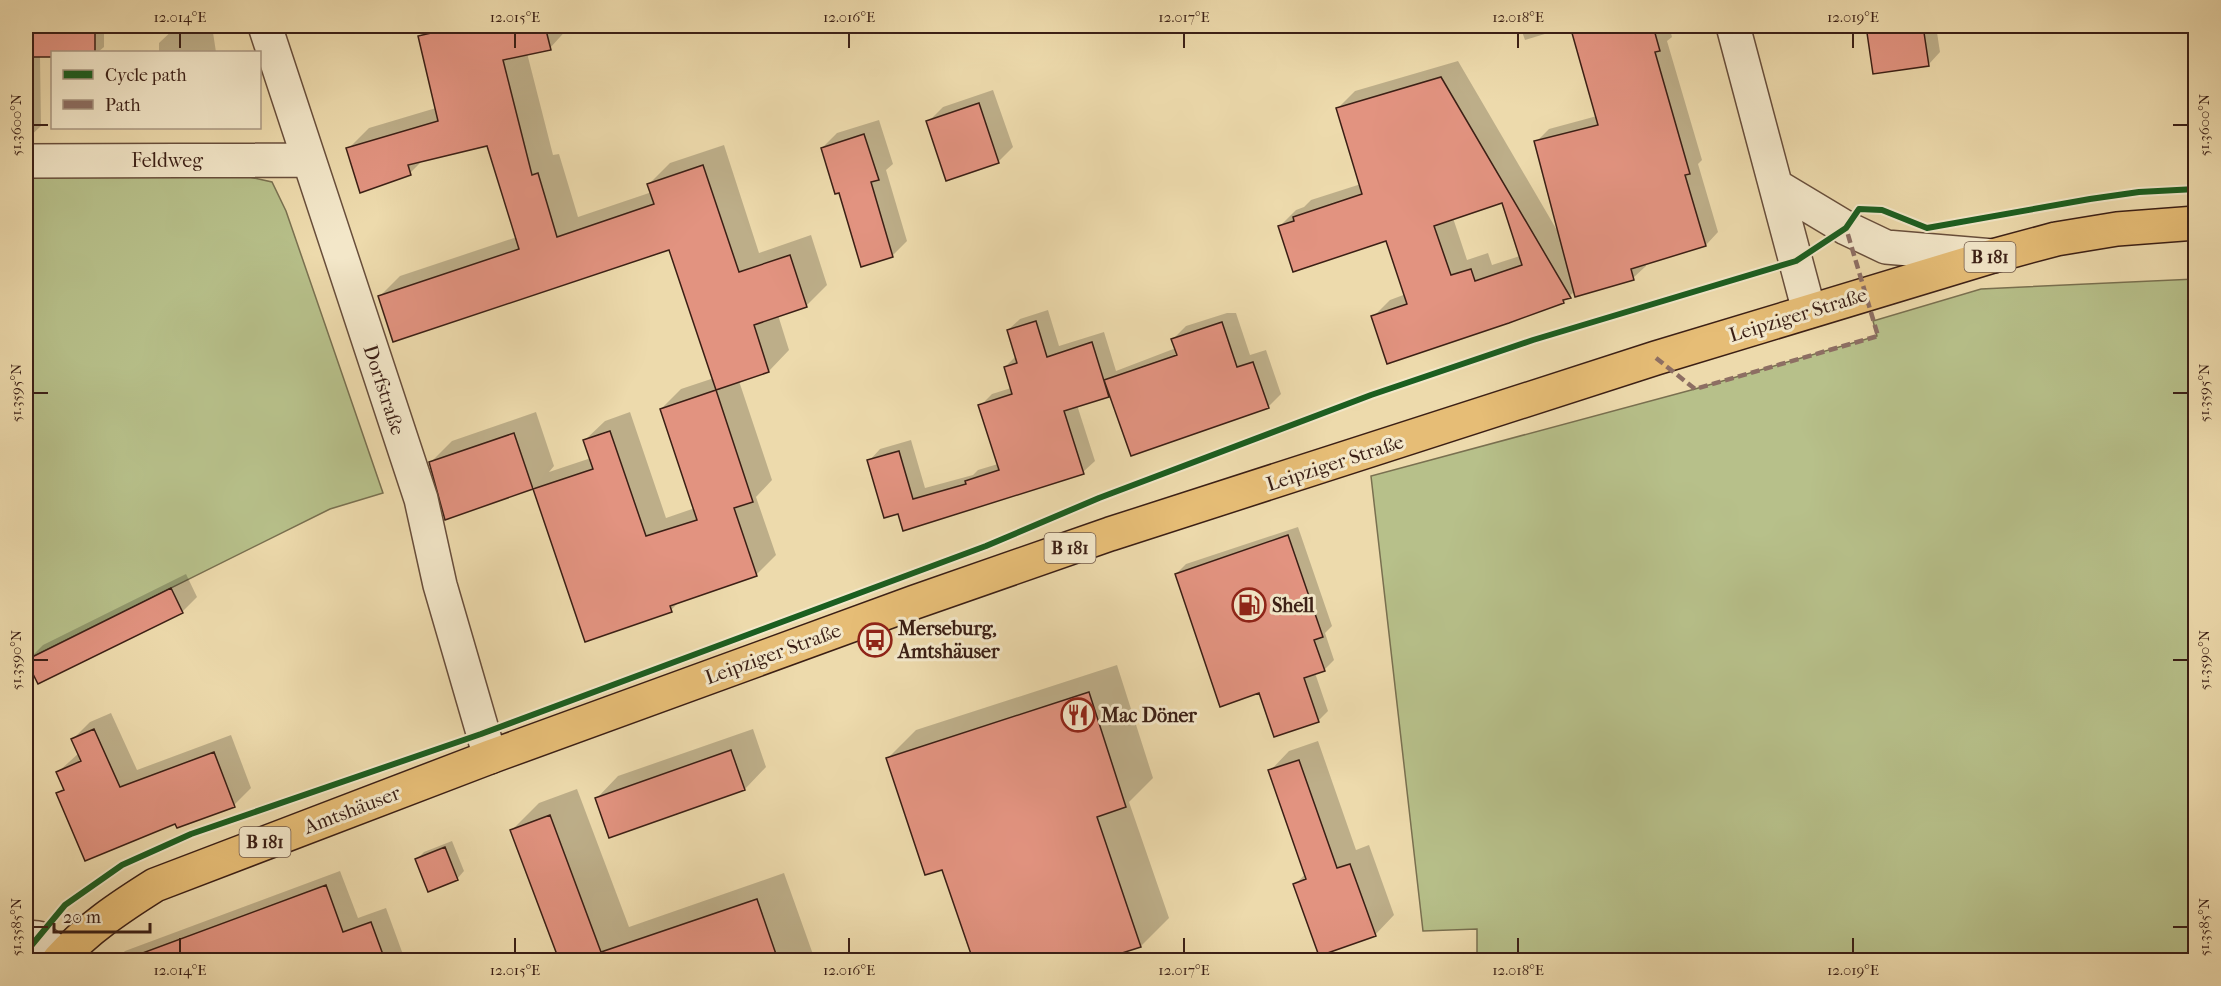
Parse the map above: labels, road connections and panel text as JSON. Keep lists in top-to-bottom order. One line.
{"streets":{"main road":["B 181","Leipziger Straße","Amtshäuser"],"street":["Feldweg","Dorfstraße"]},"crossings":[["Feldweg","Dorfstraße"],["Leipziger Straße","Dorfstraße"],["Leipziger Straße","Amtshäuser"],["Dorfstraße","Amtshäuser"]],"places":{"fuel station":["Shell"],"bus stop":["Merseburg, Amtshäuser"],"restaurant":["Mac Döner"]},"legend":["Cycle path","Path"],"scale_bar":"20 m","coordinates":["12.014°E","12.015°E","12.016°E","12.017°E","12.018°E","12.019°E","51.3600°N","51.3595°N","51.3590°N","51.3585°N"]}
